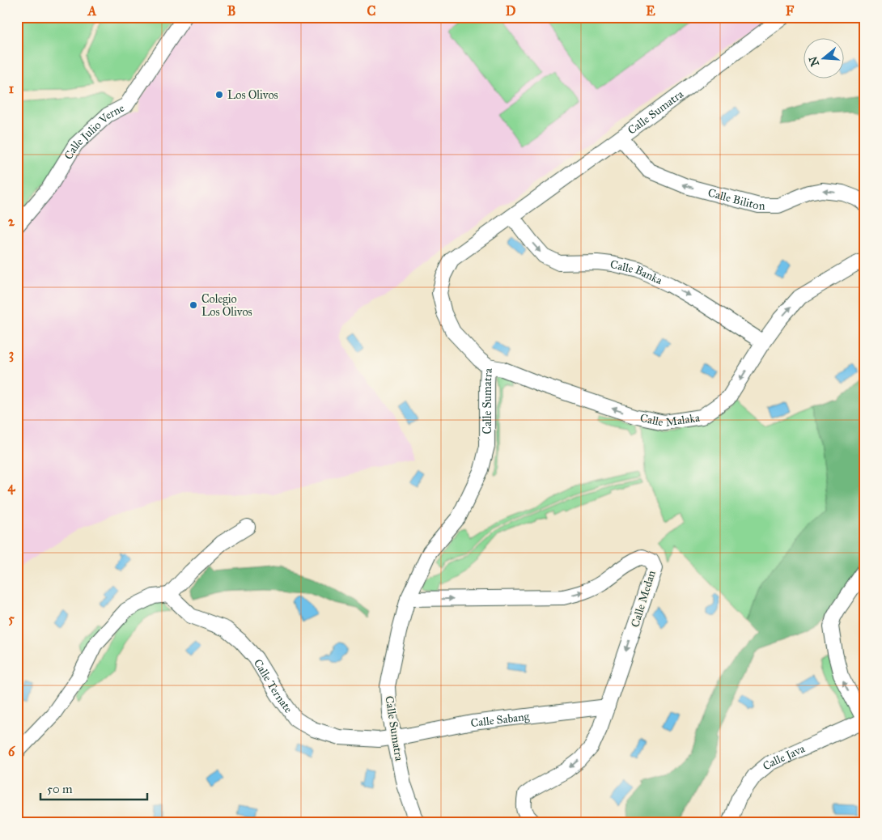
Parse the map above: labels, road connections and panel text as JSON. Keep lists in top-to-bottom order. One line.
{"streets":{"street":["Calle Sumatra","Calle Julio Verne","Calle Biliton","Calle Banka","Calle Malaka","Calle Medan","Calle Ternate","Calle Sabang","Calle Java"]},"crossings":[["Calle Sumatra","Calle Biliton"],["Calle Sumatra","Calle Banka"],["Calle Sumatra","Calle Malaka"],["Calle Sumatra","Calle Medan"],["Calle Sumatra","Calle Ternate"],["Calle Sumatra","Calle Sabang"],["Calle Banka","Calle Malaka"],["Calle Medan","Calle Sabang"],["Calle Ternate","Calle Sabang"]],"one_way":["Calle Biliton","Calle Banka"],"places":["Los Olivos","Colegio Los Olivos"],"scale_bar":"50 m","north":"left","grid":{"columns":["A","B","C","D","E","F"],"rows":["1","2","3","4","5","6"]}}
